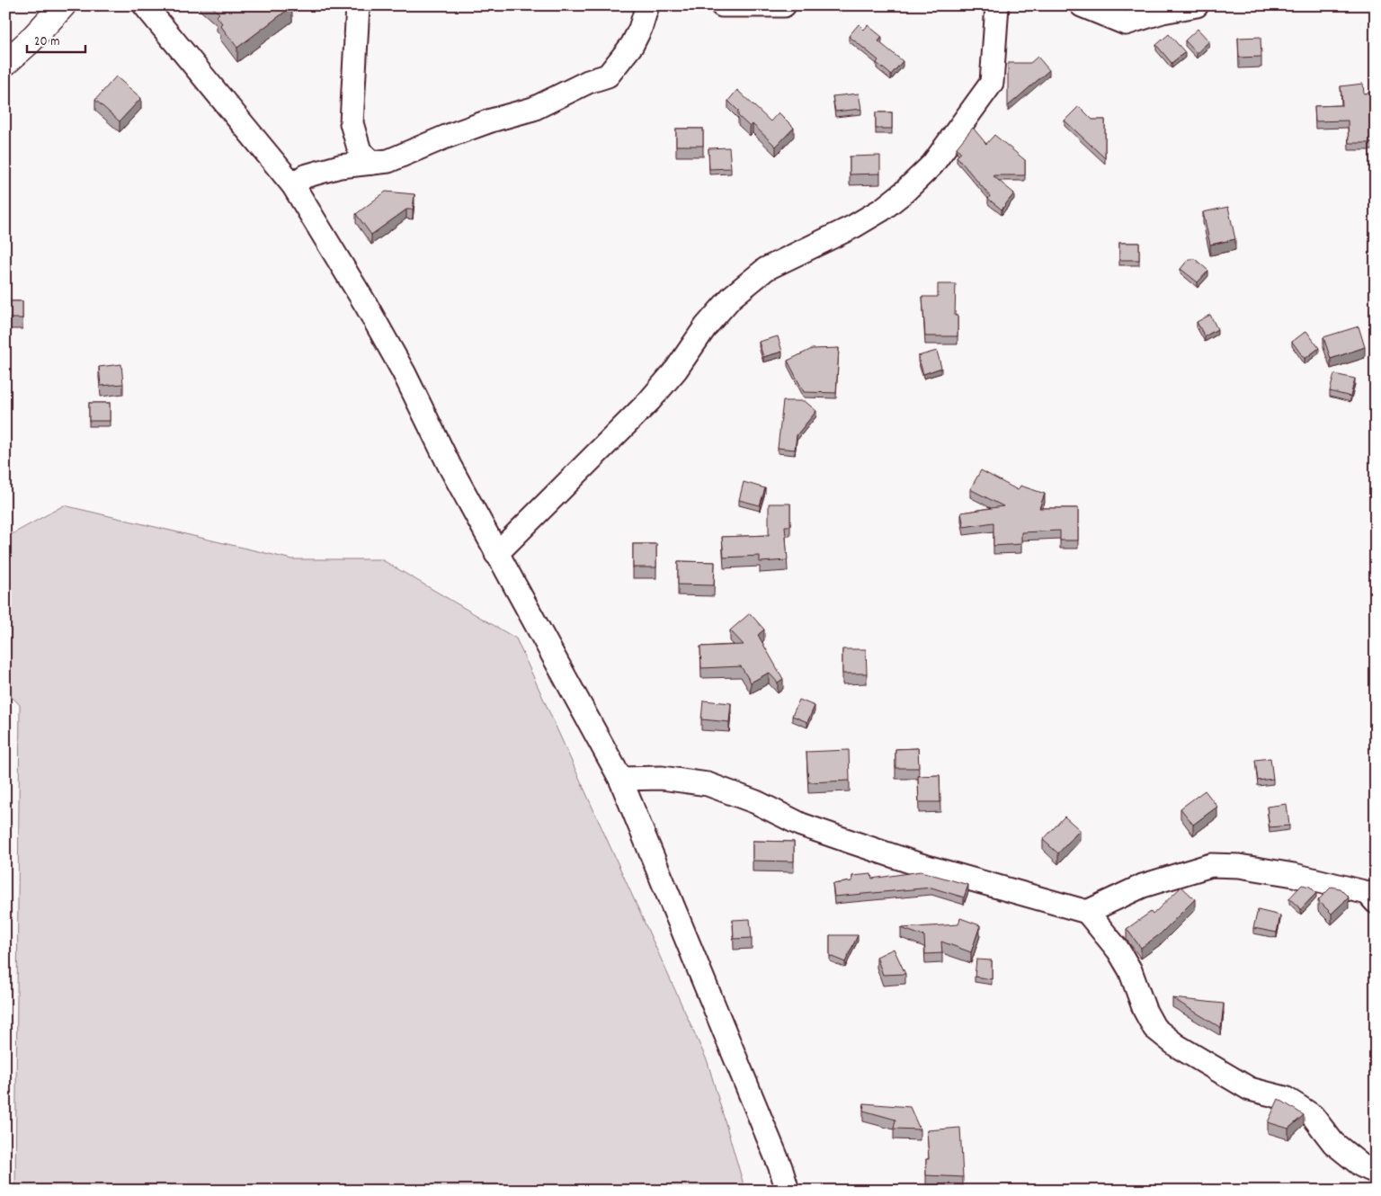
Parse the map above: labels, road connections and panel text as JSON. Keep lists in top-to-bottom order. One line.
{"scale_bar":"20 m"}
